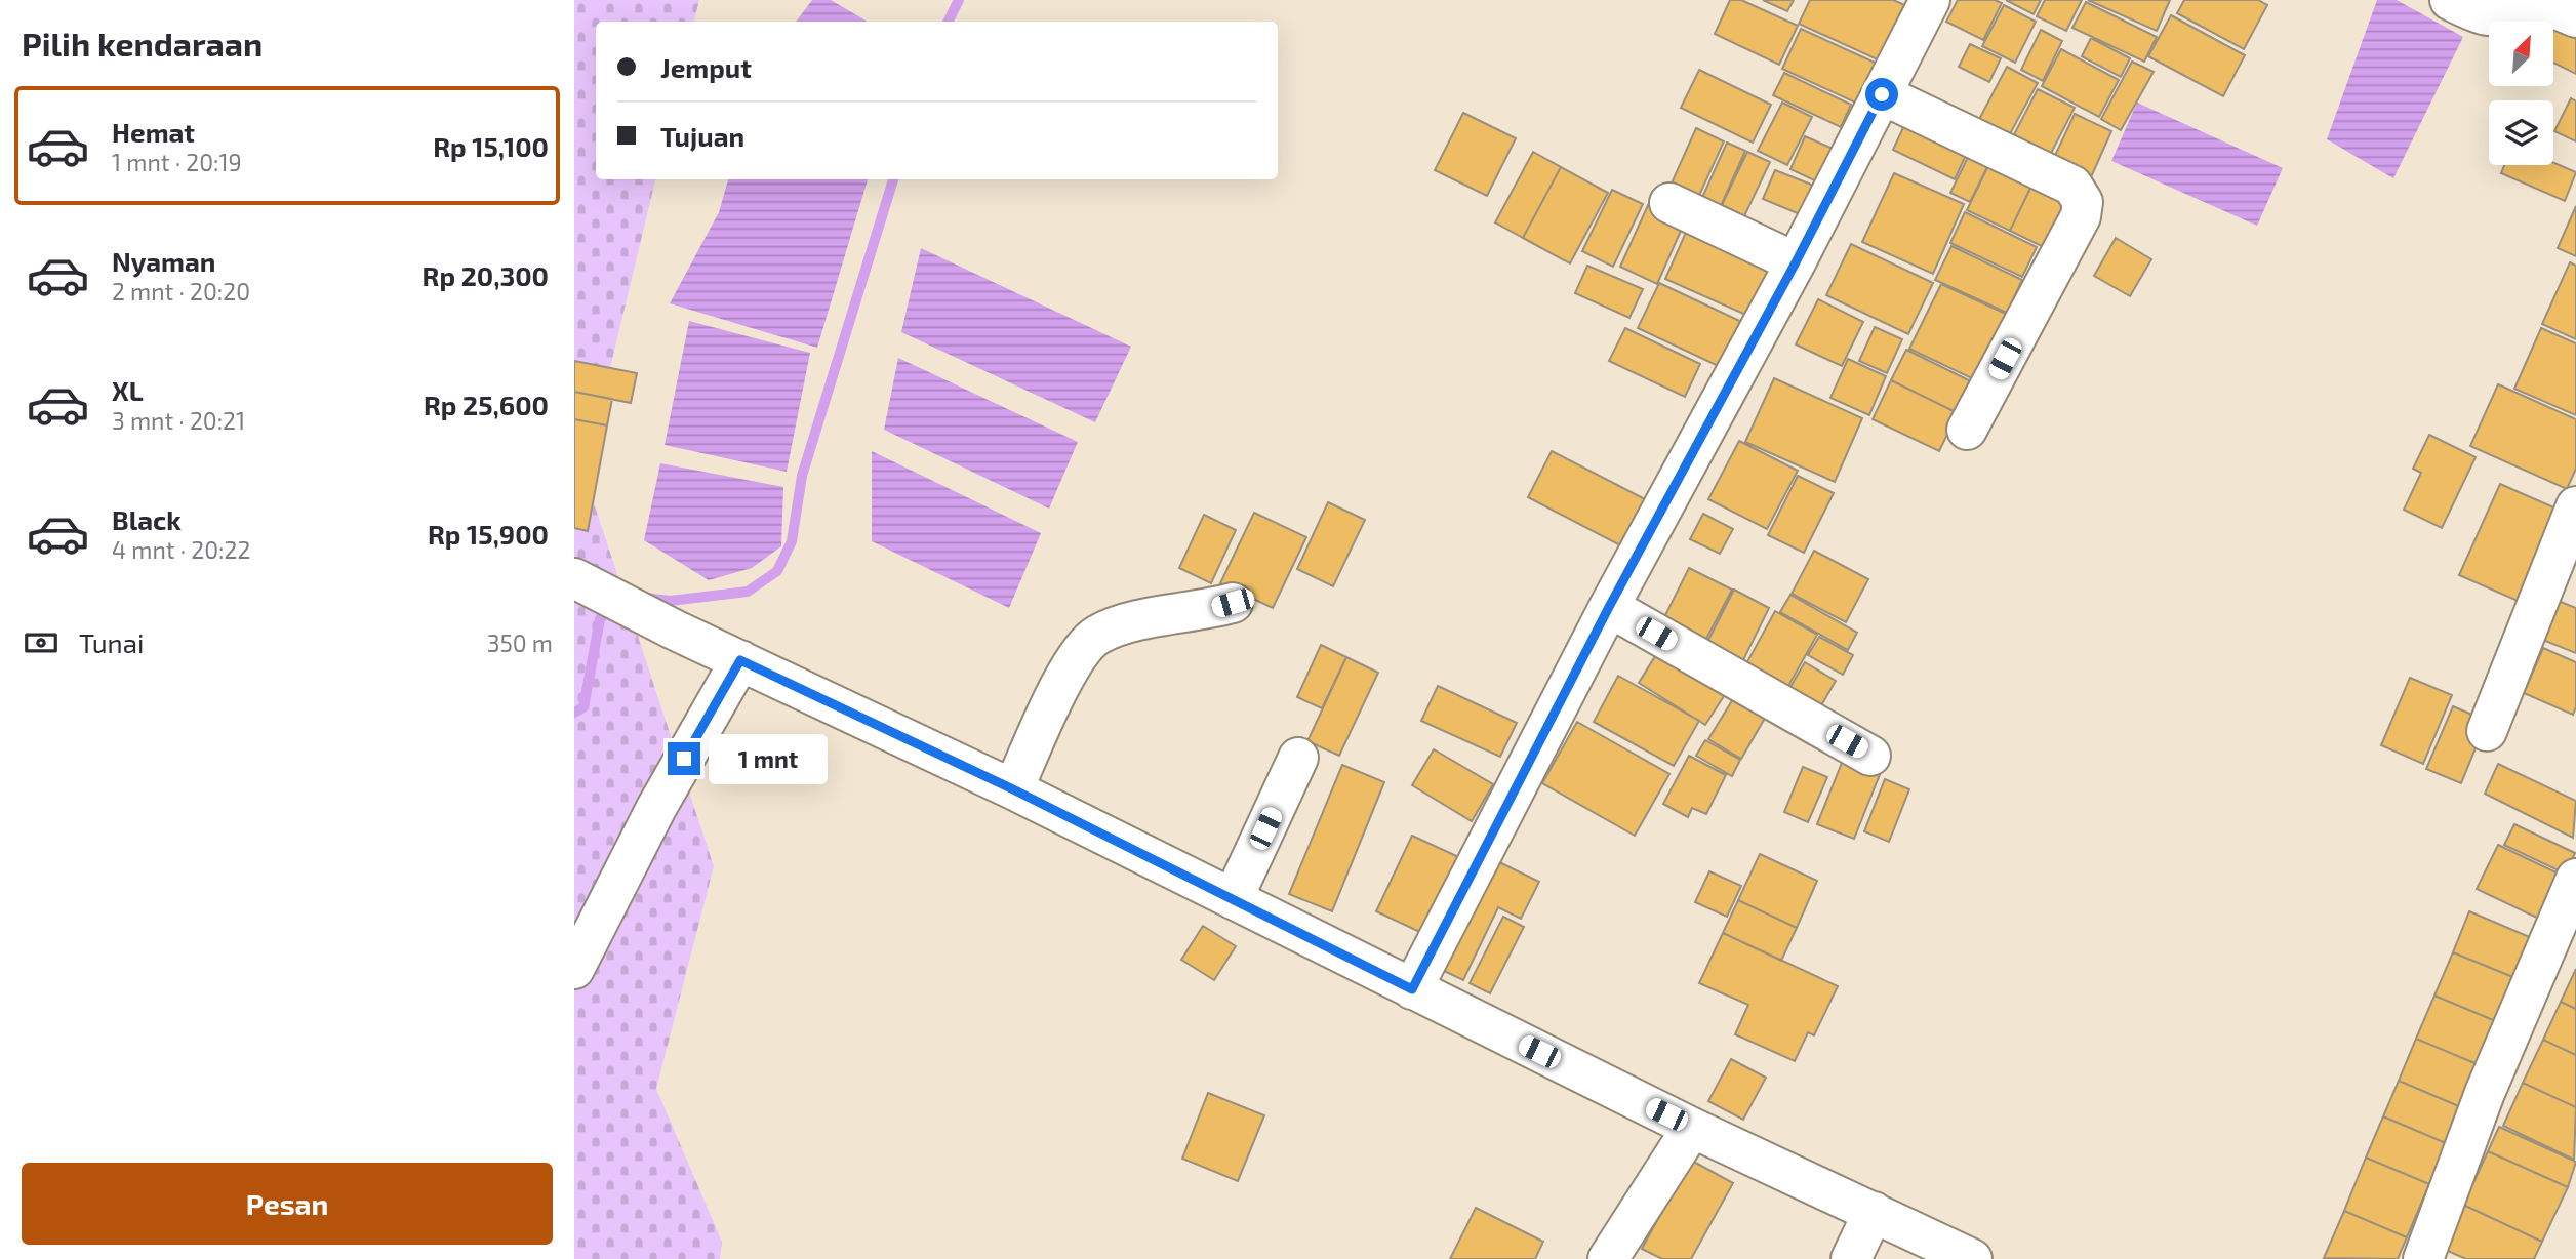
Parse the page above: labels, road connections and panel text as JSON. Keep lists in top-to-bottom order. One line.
{"north":"top right","page":{"heading":"Pilih kendaraan","banner":["Jemput","Tujuan"],"list":[{"name":"Hemat","note":"1 mnt · 20:19","value":"Rp 15,100"},{"name":"Nyaman","note":"2 mnt · 20:20","value":"Rp 20,300"},{"name":"XL","note":"3 mnt · 20:21","value":"Rp 25,600"},{"name":"Black","note":"4 mnt · 20:22","value":"Rp 15,900"}],"pay":["Tunai","350 m"],"bubble":"1 mnt","buttons":"Pesan"}}
